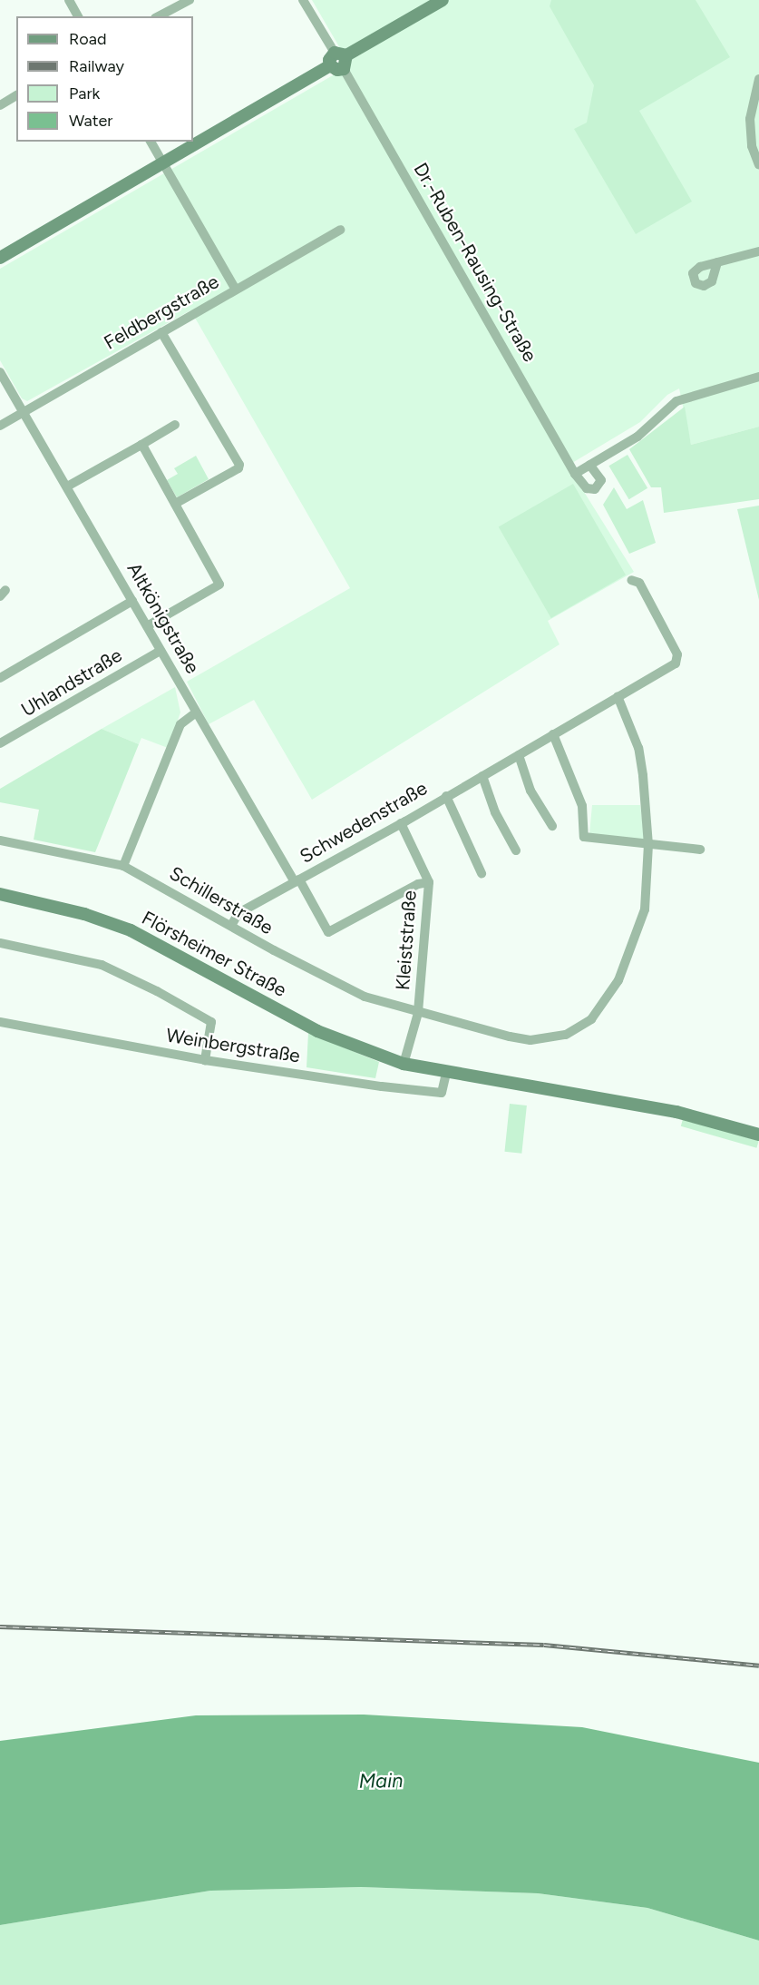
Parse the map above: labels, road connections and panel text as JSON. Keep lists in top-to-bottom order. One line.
{"streets":{"main road":["Flörsheimer Straße"],"street":["Dr.-Ruben-Rausing-Straße","Feldbergstraße","Altkönigstraße","Uhlandstraße","Schwedenstraße","Schillerstraße","Kleiststraße","Weinbergstraße"]},"crossings":[["Feldbergstraße","Altkönigstraße"],["Altkönigstraße","Uhlandstraße"],["Altkönigstraße","Schwedenstraße"],["Schwedenstraße","Schillerstraße"],["Schwedenstraße","Kleiststraße"],["Schillerstraße","Kleiststraße"],["Kleiststraße","Flörsheimer Straße"],["Flörsheimer Straße","Weinbergstraße"]],"water":["Main"],"legend":["Road","Railway","Park","Water"]}
